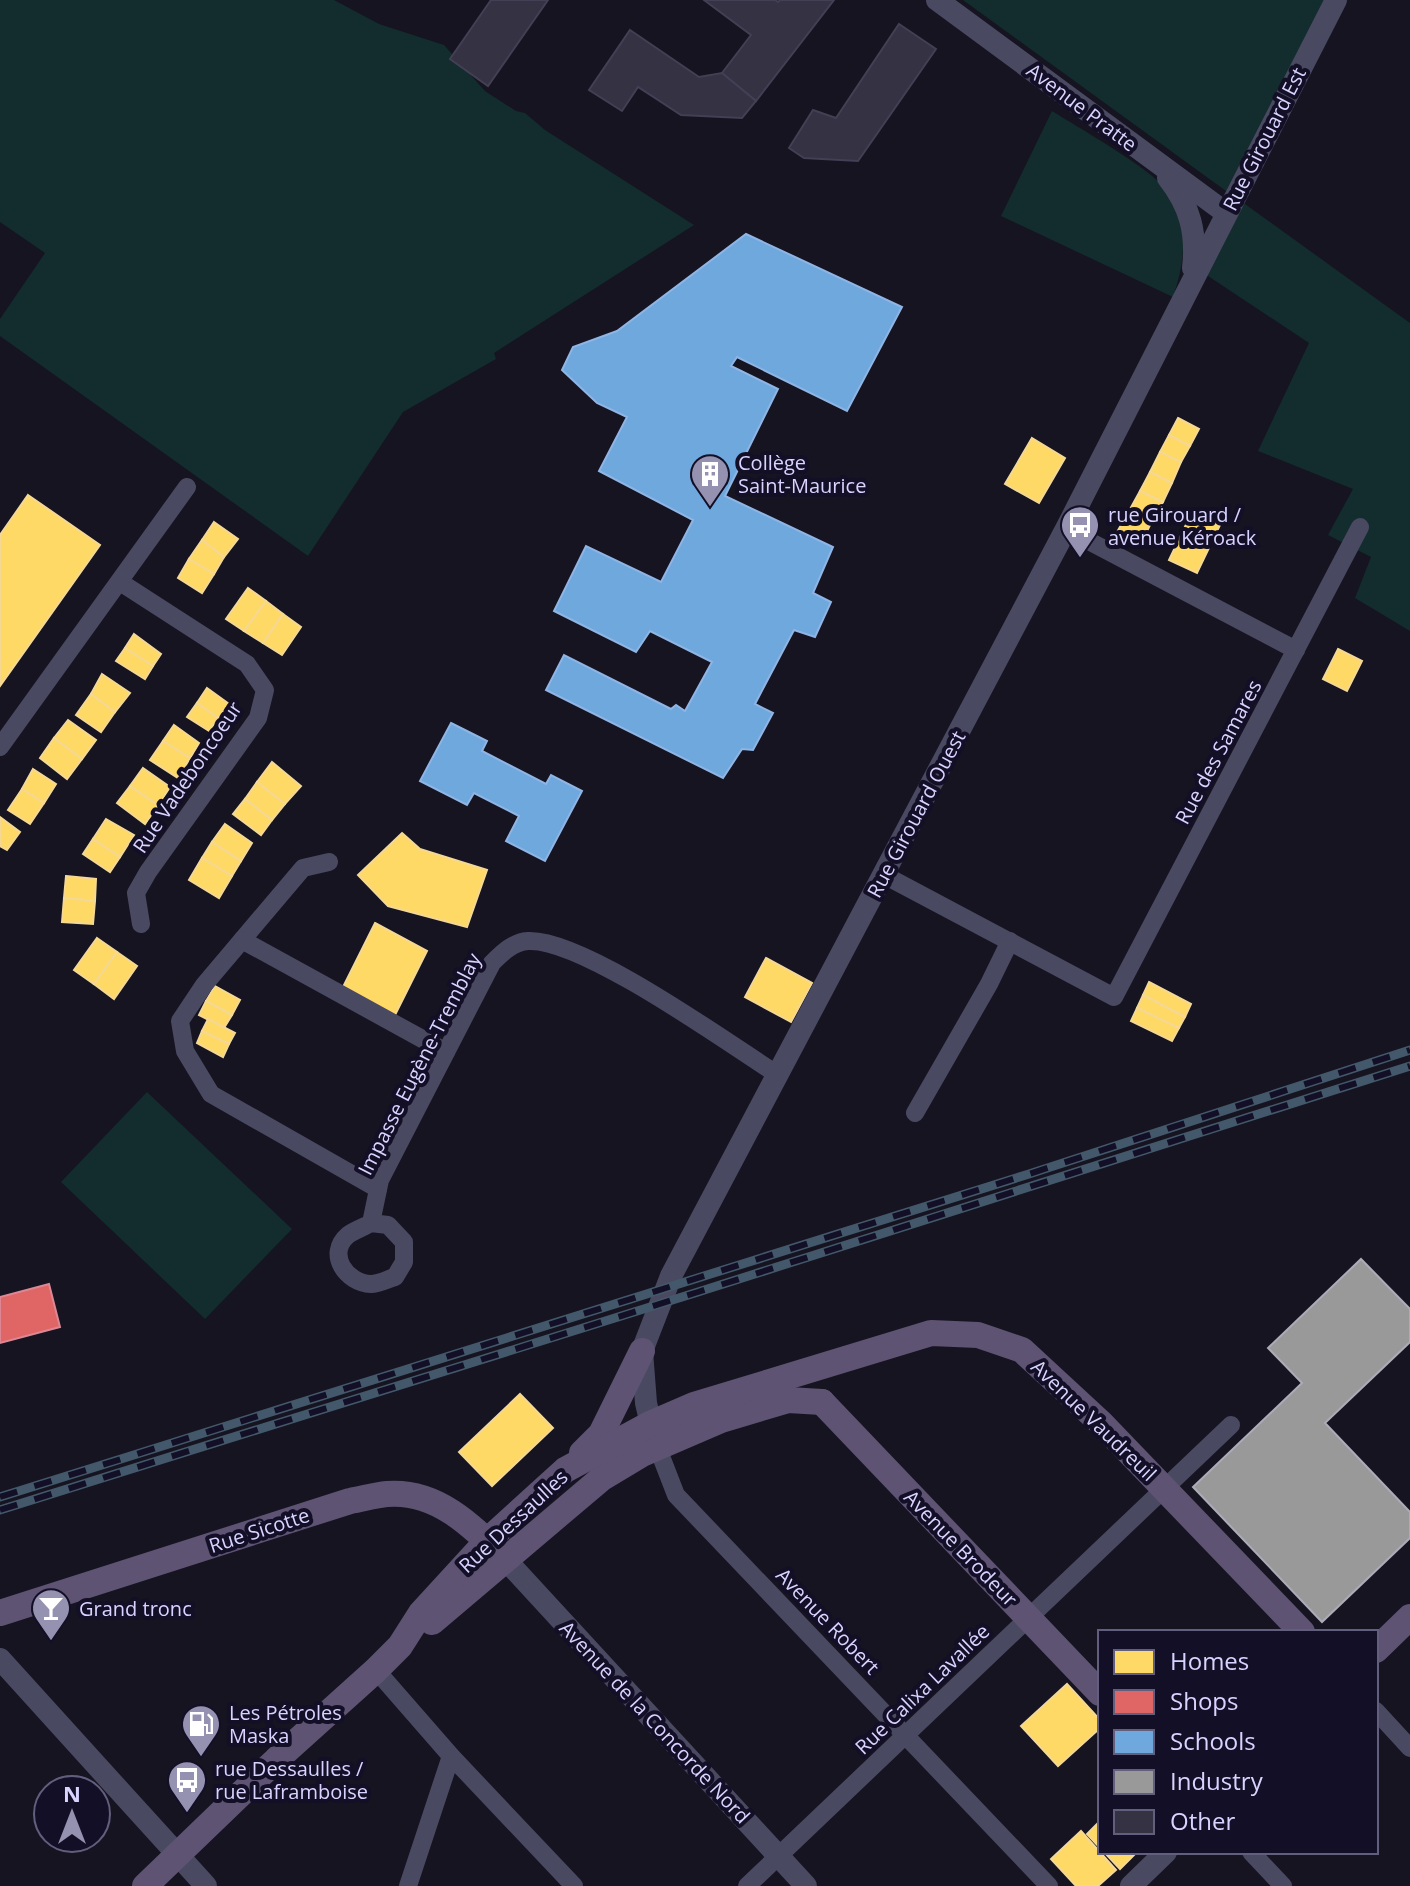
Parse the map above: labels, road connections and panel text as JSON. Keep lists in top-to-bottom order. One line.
{"streets":{"main road":["Avenue Vaudreuil","Rue Dessaulles","Rue Sicotte","Avenue Brodeur"],"street":["Avenue Pratte","Rue Girouard Est","Rue des Samares","Rue Vadeboncoeur","Rue Girouard Ouest","Impasse Eugène-Tremblay","Avenue Robert","Rue Calixa Lavallée","Avenue de la Concorde Nord"]},"crossings":[["Avenue Pratte","Rue Girouard Est"],["Rue Girouard Est","Rue Girouard Ouest"],["Rue Girouard Ouest","Impasse Eugène-Tremblay"],["Avenue Vaudreuil","Rue Dessaulles"],["Avenue Vaudreuil","Rue Calixa Lavallée"],["Rue Dessaulles","Rue Sicotte"],["Rue Dessaulles","Avenue Brodeur"],["Rue Dessaulles","Avenue Robert"],["Rue Dessaulles","Avenue de la Concorde Nord"],["Rue Sicotte","Avenue de la Concorde Nord"],["Avenue Brodeur","Rue Calixa Lavallée"],["Avenue Robert","Rue Calixa Lavallée"],["Rue Calixa Lavallée","Avenue de la Concorde Nord"]],"places":{"building":["Collège Saint-Maurice"],"bus stop":["rue Girouard / avenue Kéroack","rue Dessaulles / rue Laframboise"],"bar":["Grand tronc"],"fuel station":["Les Pétroles Maska"]},"legend":["Homes","Shops","Schools","Industry","Other"],"north":"top"}
